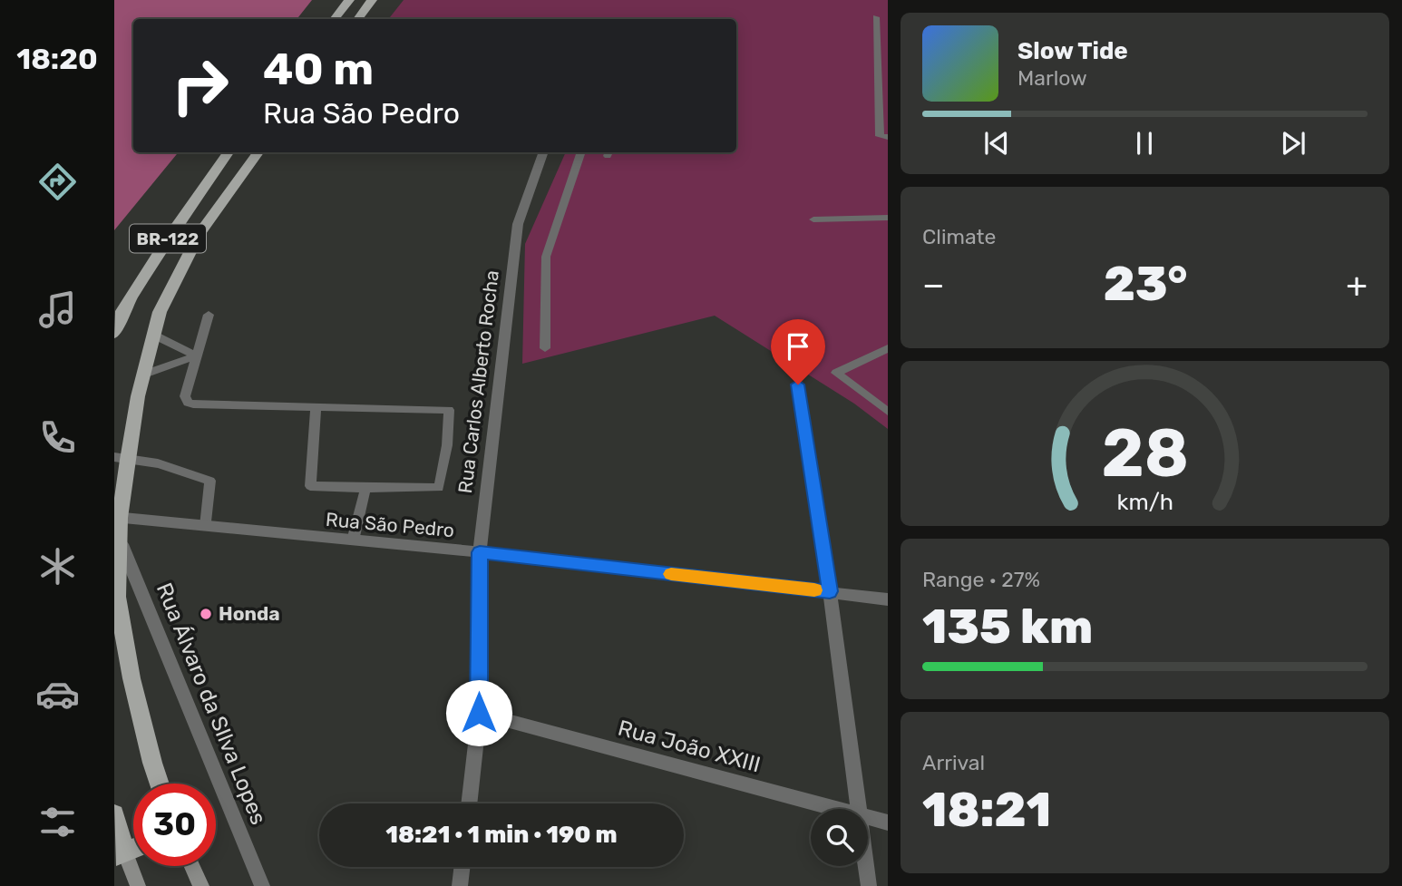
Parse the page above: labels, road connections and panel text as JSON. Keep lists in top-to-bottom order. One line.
{"streets":{"main road":["BR-122"],"street":["Rua Carlos Alberto Rocha","Rua São Pedro","Rua Álvaro da SIlva Lopes","Rua João XXIII"]},"crossings":[["BR-122","Rua São Pedro"],["BR-122","Rua Álvaro da SIlva Lopes"],["Rua Carlos Alberto Rocha","Rua São Pedro"],["Rua Carlos Alberto Rocha","Rua João XXIII"]],"places":["Honda"],"page":{"tabs":"18:20","turn":["40 m","Rua São Pedro"],"song":["Slow Tide","Marlow"],"tile":["Climate",["Range · 27%","135 km"],["Arrival","18:21"]],"heat":["−","23°","+"],"limit":"30","trip":"18:21 · 1 min · 190 m","gauge":["28","km/h"]}}
